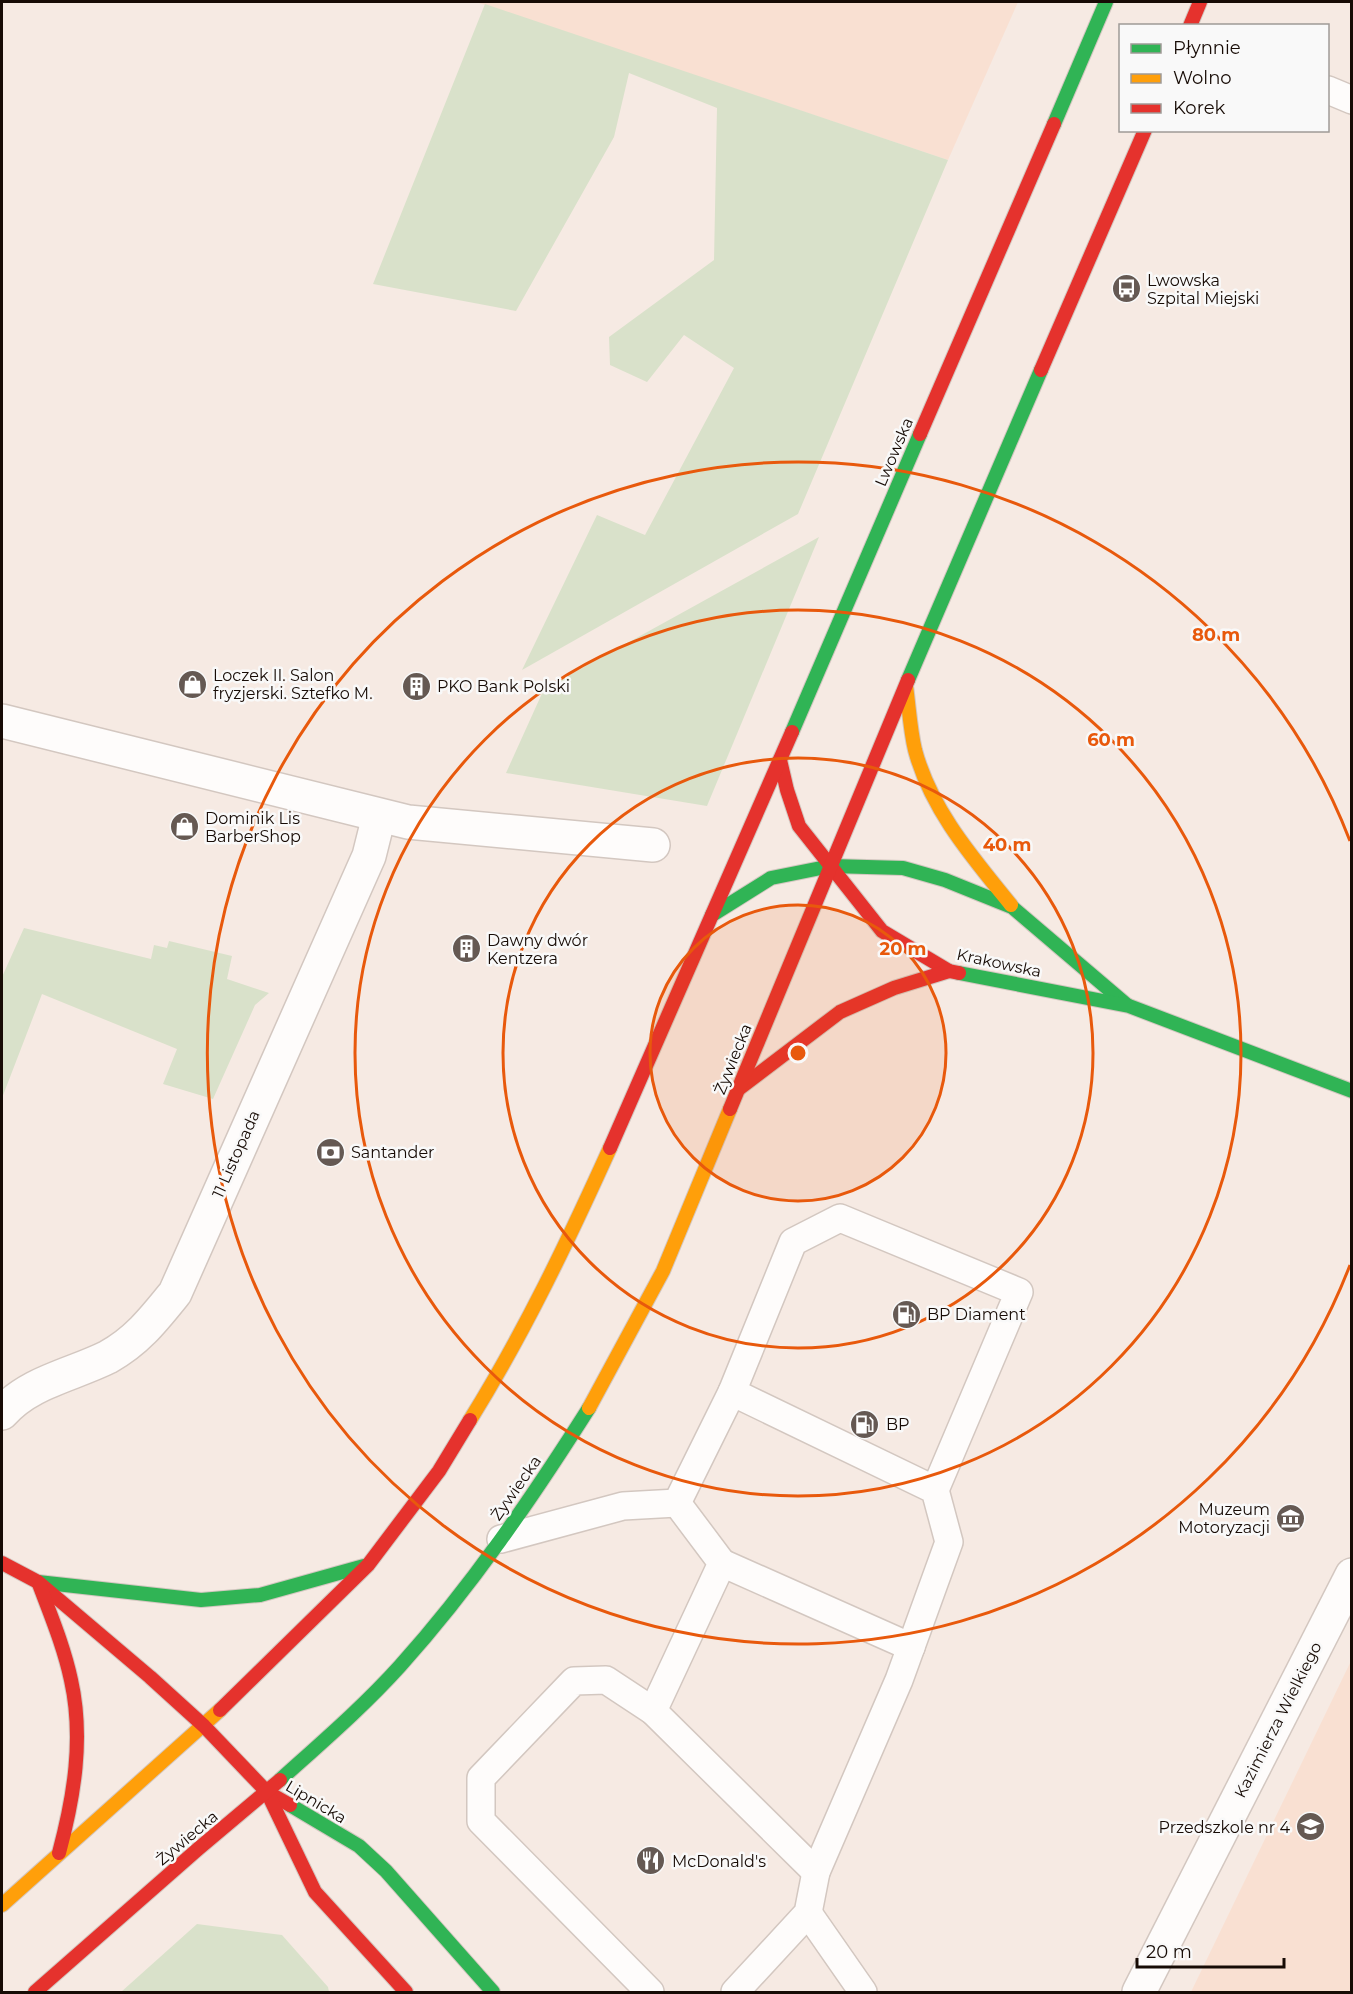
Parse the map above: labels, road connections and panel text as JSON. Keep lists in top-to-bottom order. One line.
{"streets":{"main road":["Lwowska","Krakowska","Żywiecka","Lipnicka"],"street":["11 Listopada","Kazimierza Wielkiego"]},"crossings":[["Lwowska","Krakowska"],["Krakowska","Żywiecka"],["Żywiecka","Lipnicka"]],"places":{"bus stop":["Lwowska Szpital Miejski"],"shop":["Loczek II. Salon fryzjerski. Sztefko M.","Dominik Lis BarberShop"],"building":["PKO Bank Polski","Dawny dwór Kentzera"],"bank":["Santander"],"fuel station":["BP Diament","BP"],"museum":["Muzeum Motoryzacji"],"school or university":["Przedszkole nr 4"],"restaurant":["McDonald's"]},"legend":["Płynnie","Wolno","Korek"],"scale_bar":"20 m","rings":["80 m","60 m","40 m","20 m"]}
